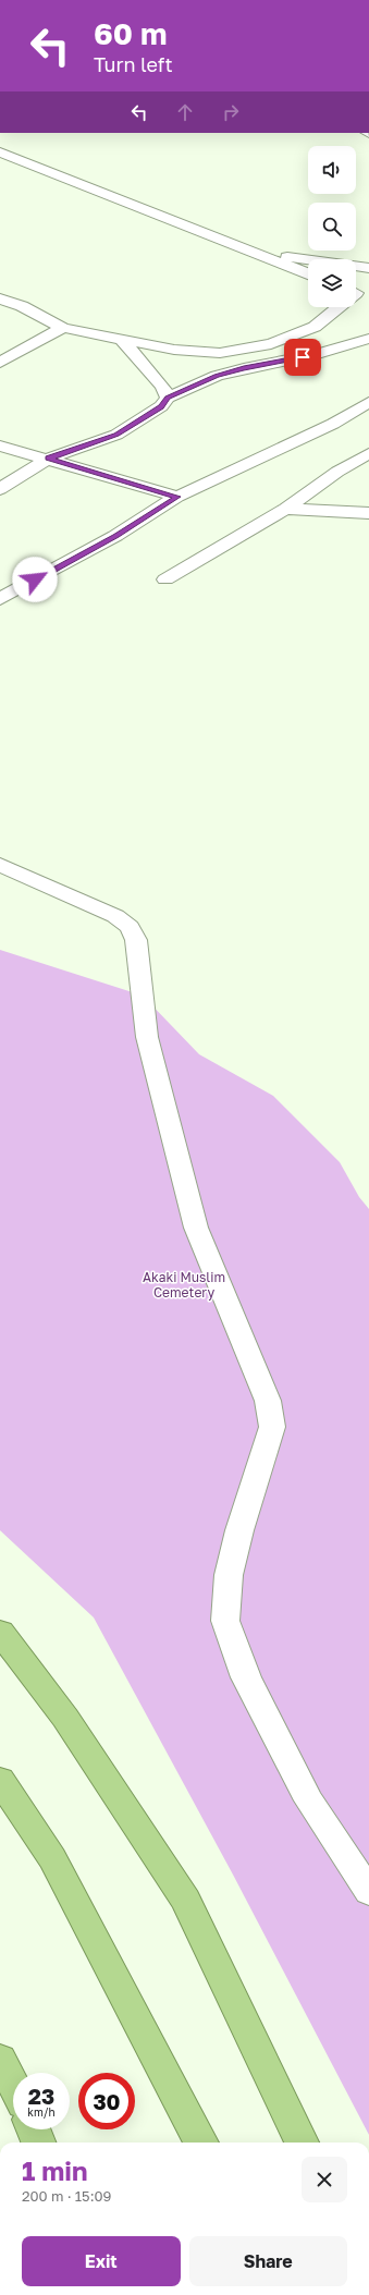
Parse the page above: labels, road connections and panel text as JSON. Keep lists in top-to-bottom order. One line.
{"parks":["Akaki Muslim Cemetery"],"page":{"turn":["60 m","Turn left"],"speed":"23 km/h","limit":"30","heading":["1 min","200 m · 15:09"],"buttons":["Exit","Share"]}}
